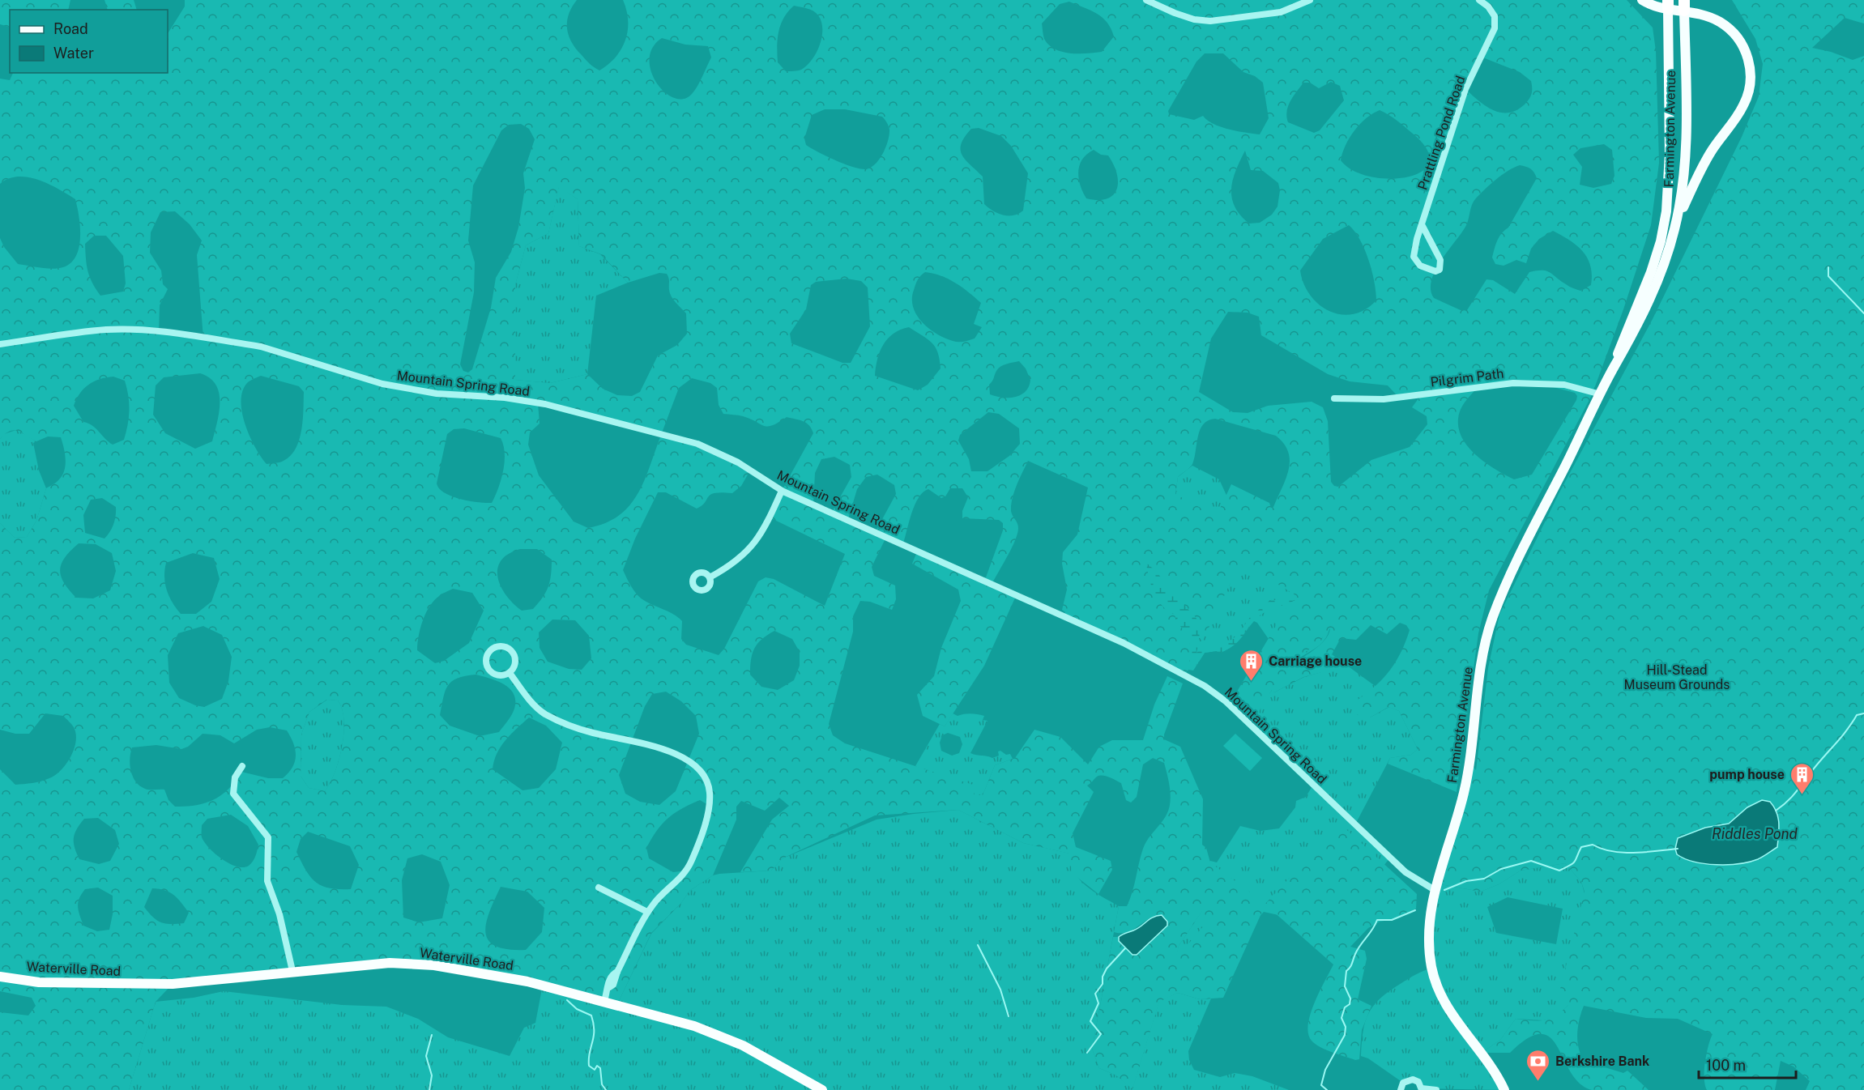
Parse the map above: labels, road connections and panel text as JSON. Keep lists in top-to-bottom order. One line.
{"streets":{"highway":["Waterville Road"],"main road":["Farmington Avenue"],"street":["Prattling Pond Road","Pilgrim Path","Mountain Spring Road"]},"crossings":[["Farmington Avenue","Pilgrim Path"],["Farmington Avenue","Mountain Spring Road"]],"water":["Riddles Pond"],"parks":["Hill-Stead Museum Grounds"],"places":{"building":["Carriage house","pump house"],"bank":["Berkshire Bank"]},"legend":["Road","Water"],"scale_bar":"100 m"}
